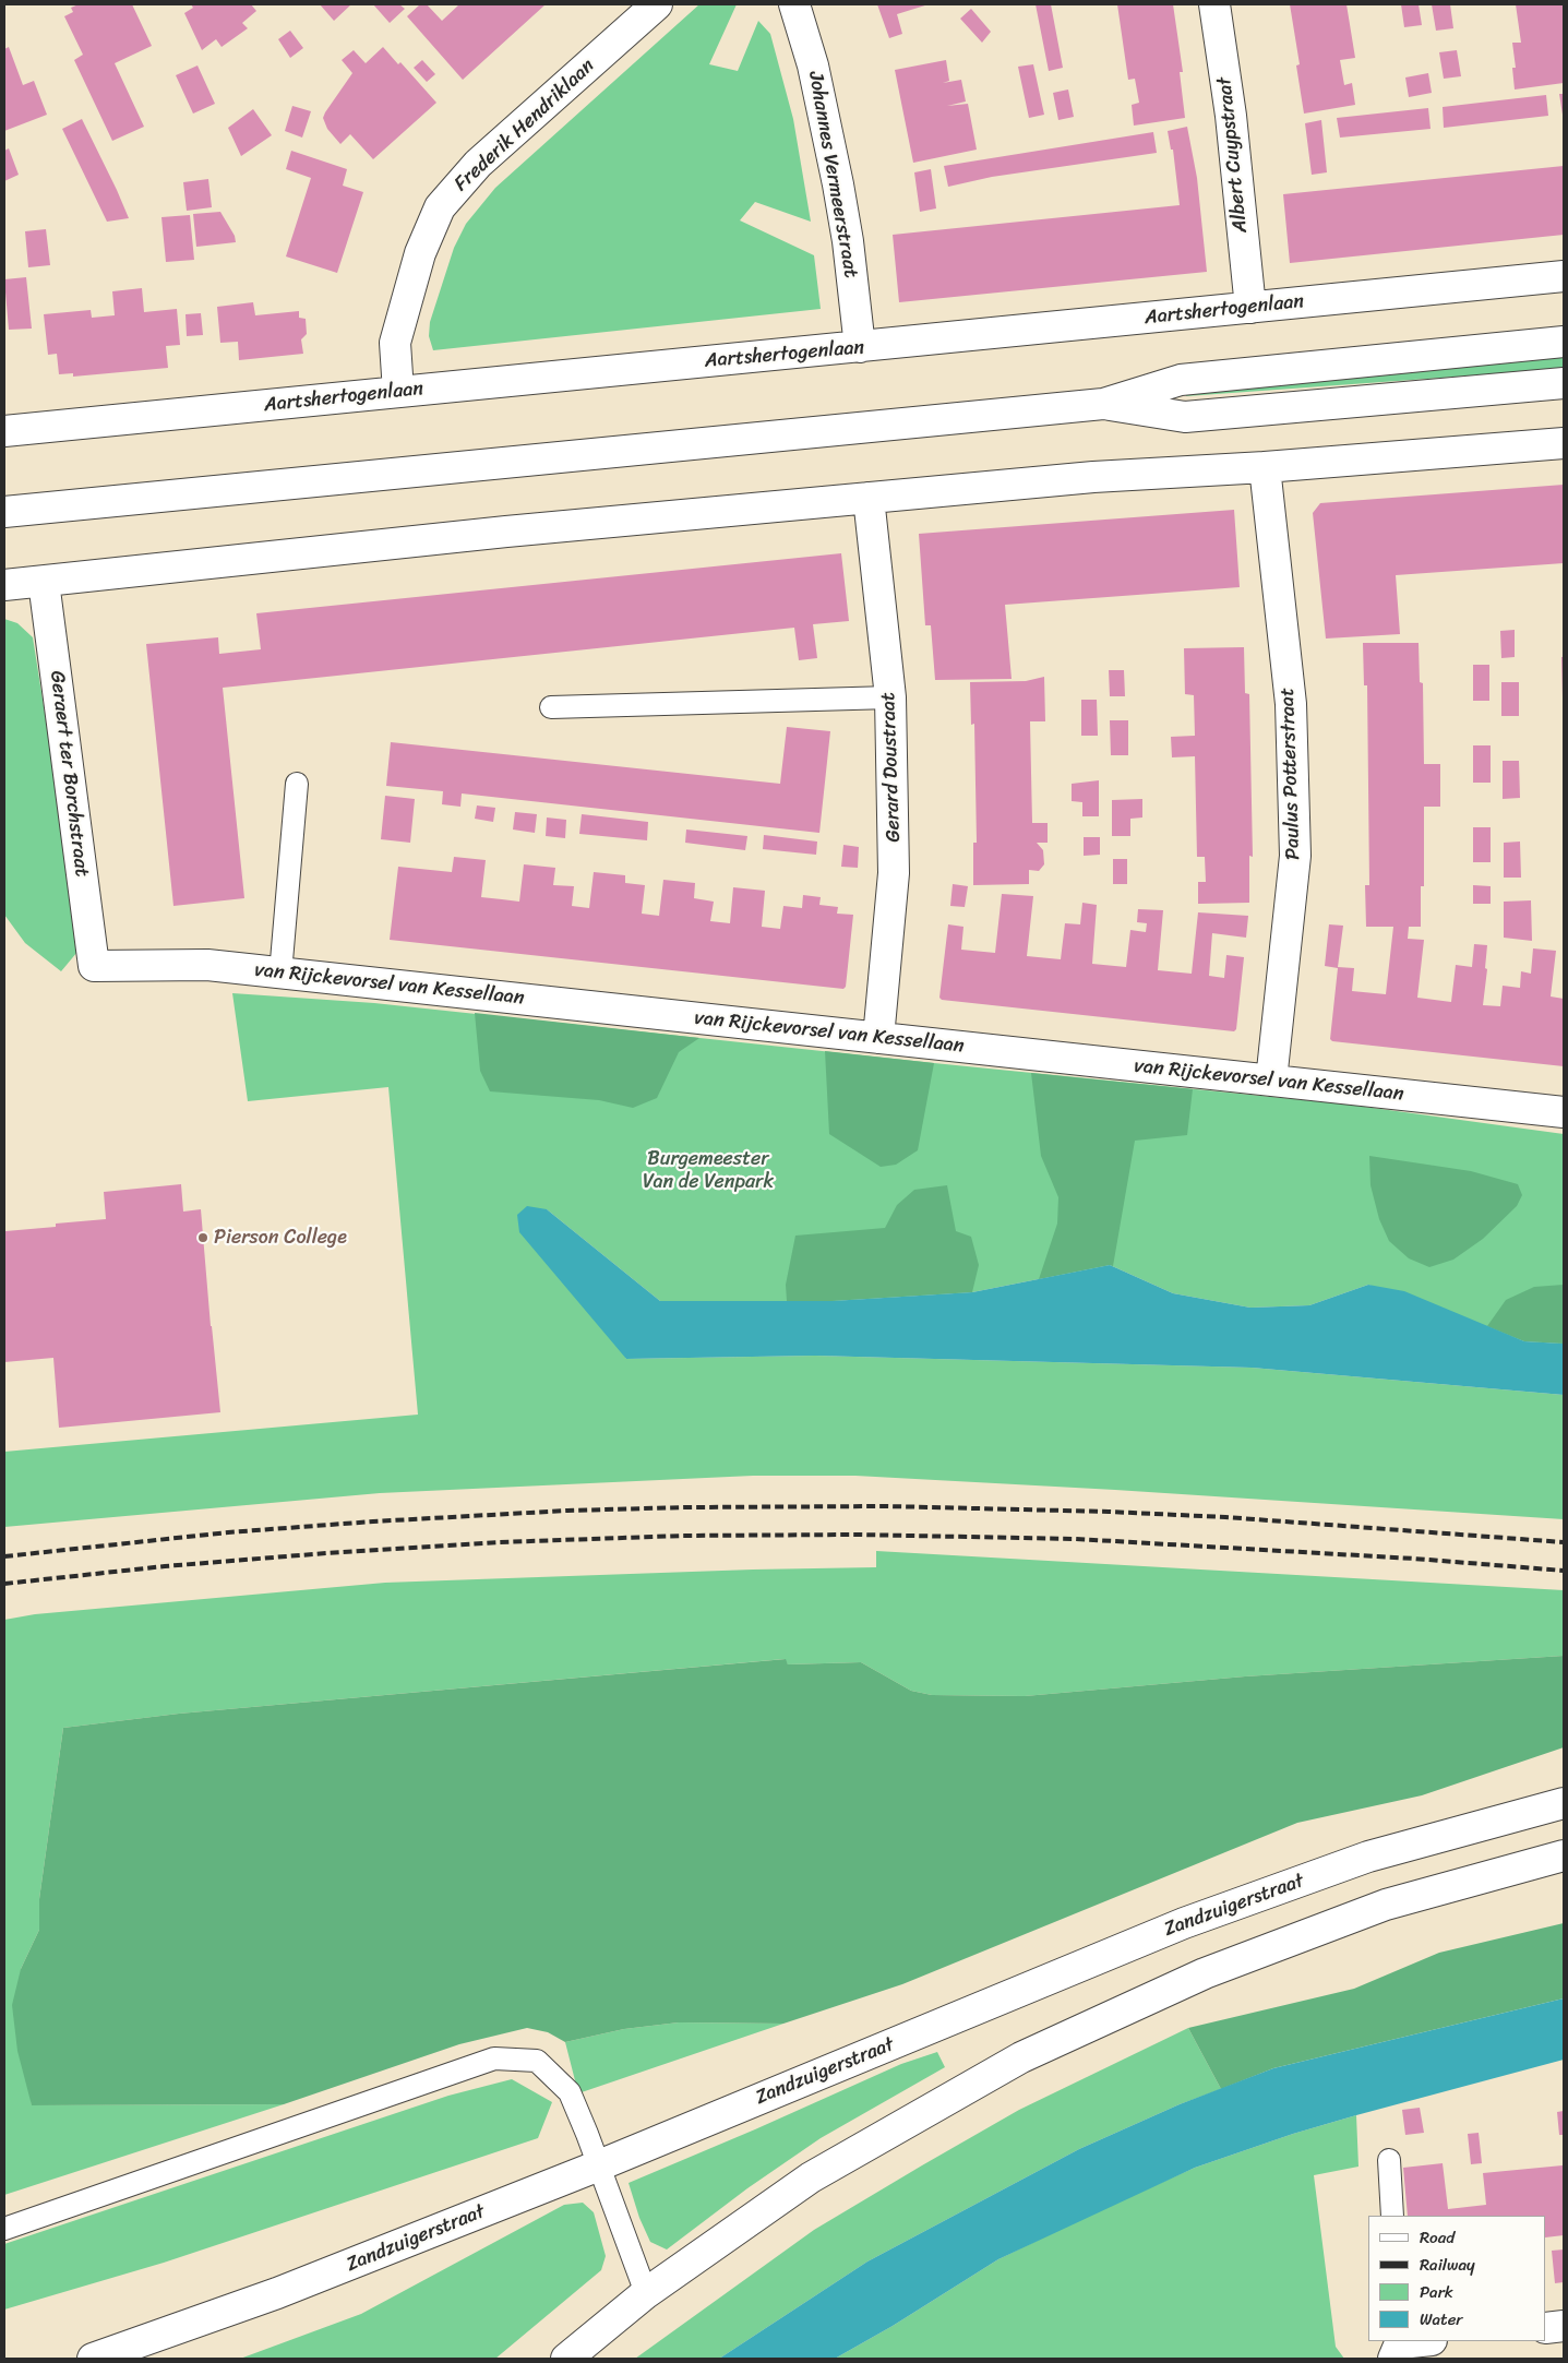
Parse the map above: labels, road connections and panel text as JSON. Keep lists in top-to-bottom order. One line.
{"streets":{"street":["Frederik Hendriklaan","Albert Cuypstraat","Johannes Vermeerstraat","Aartshertogenlaan","Gerard Doustraat","Geraert ter Borchstraat","Paulus Potterstraat","van Rijckevorsel van Kessellaan","Zandzuigerstraat"]},"crossings":[["Frederik Hendriklaan","Aartshertogenlaan"],["Albert Cuypstraat","Aartshertogenlaan"],["Johannes Vermeerstraat","Aartshertogenlaan"],["Gerard Doustraat","van Rijckevorsel van Kessellaan"],["Geraert ter Borchstraat","van Rijckevorsel van Kessellaan"],["Paulus Potterstraat","van Rijckevorsel van Kessellaan"]],"parks":["Burgemeester Van de Venpark"],"places":["Pierson College"],"legend":["Road","Railway","Park","Water"]}
